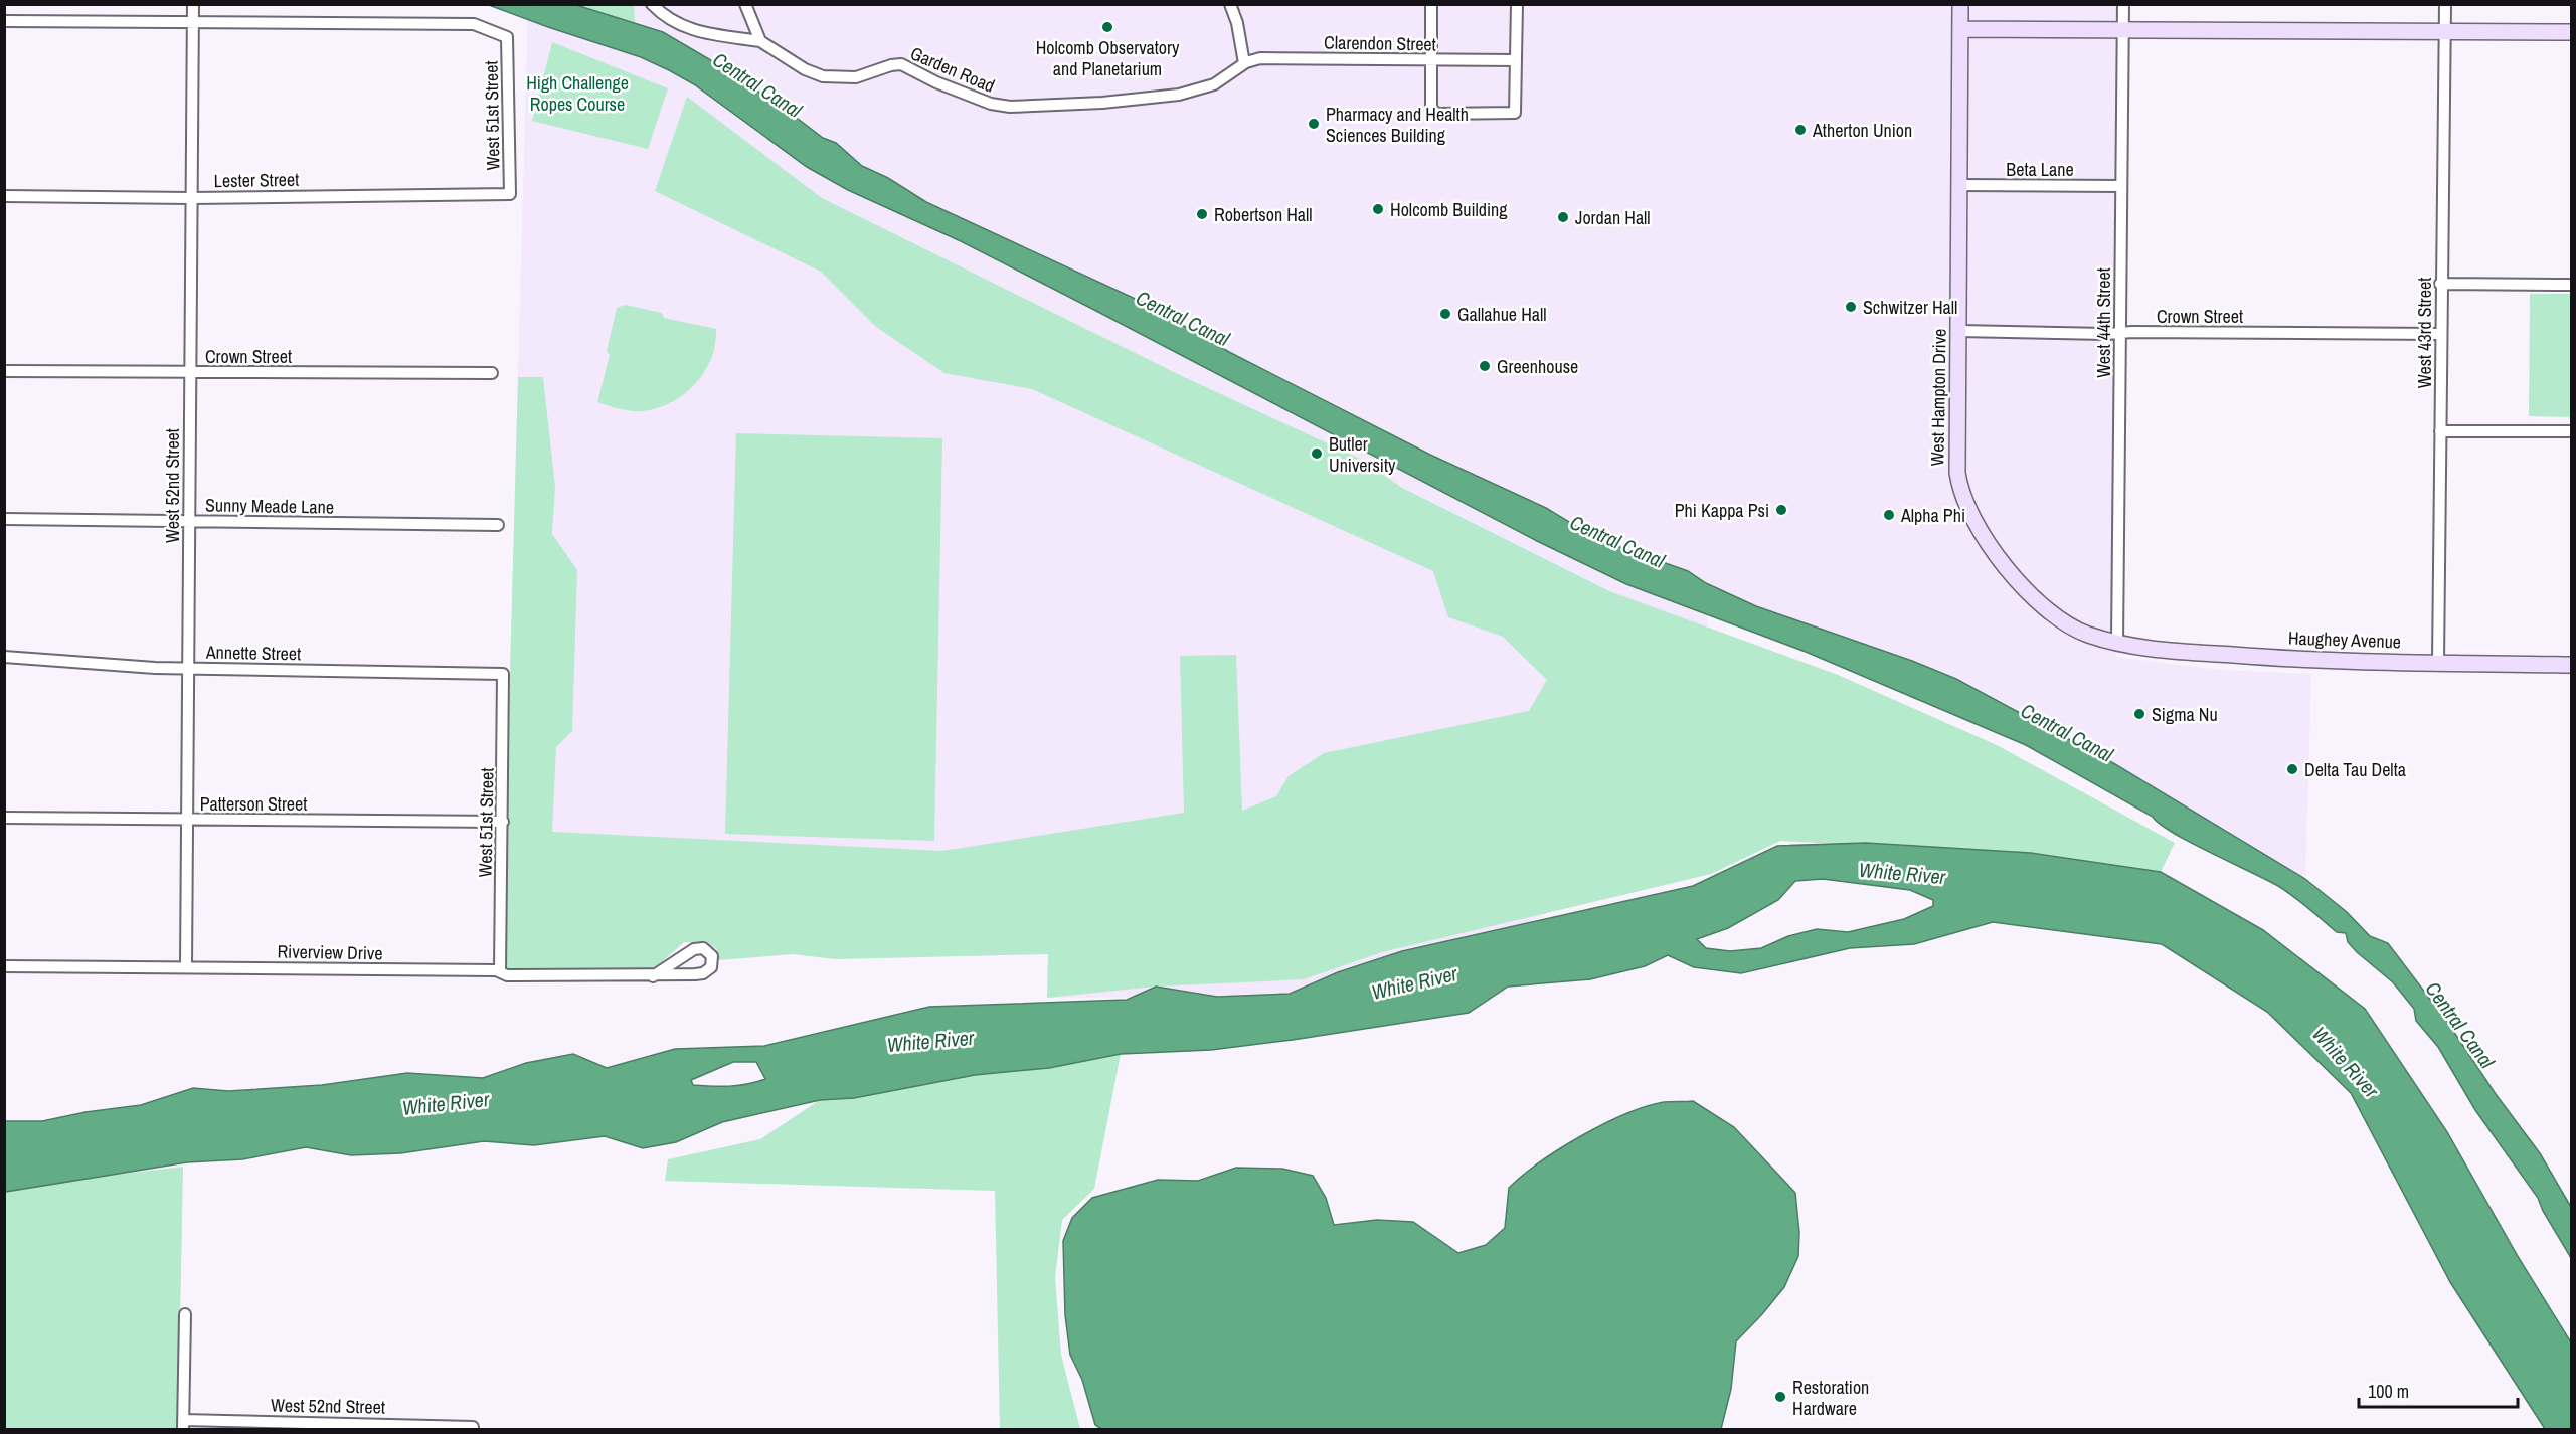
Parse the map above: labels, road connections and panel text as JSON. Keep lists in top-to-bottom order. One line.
{"streets":{"street":["Clarendon Street","Garden Road","West 51st Street","Beta Lane","Lester Street","Crown Street","West 44th Street","West 43rd Street","West Hampton Drive","West 52nd Street","Sunny Meade Lane","Haughey Avenue","Annette Street","Patterson Street","Riverview Drive"]},"crossings":[["Clarendon Street","Garden Road"],["West 51st Street","Lester Street"],["West 51st Street","West 52nd Street"],["West 51st Street","Annette Street"],["West 51st Street","Patterson Street"],["West 51st Street","Riverview Drive"],["Beta Lane","West 44th Street"],["Beta Lane","West Hampton Drive"],["Lester Street","West 52nd Street"],["Crown Street","West 44th Street"],["Crown Street","West 43rd Street"],["Crown Street","West Hampton Drive"],["Crown Street","West 52nd Street"],["West 44th Street","West Hampton Drive"],["West 44th Street","Haughey Avenue"],["West 43rd Street","Haughey Avenue"],["West Hampton Drive","Haughey Avenue"],["West 52nd Street","Sunny Meade Lane"],["West 52nd Street","Annette Street"],["West 52nd Street","Patterson Street"],["West 52nd Street","Riverview Drive"]],"water":["Central Canal","White River"],"parks":["High Challenge Ropes Course"],"places":["Holcomb Observatory and Planetarium","Pharmacy and Health Sciences Building","Atherton Union","Holcomb Building","Robertson Hall","Jordan Hall","Schwitzer Hall","Gallahue Hall","Greenhouse","Butler University","Phi Kappa Psi","Alpha Phi","Sigma Nu","Delta Tau Delta","Restoration Hardware"],"scale_bar":"100 m"}
